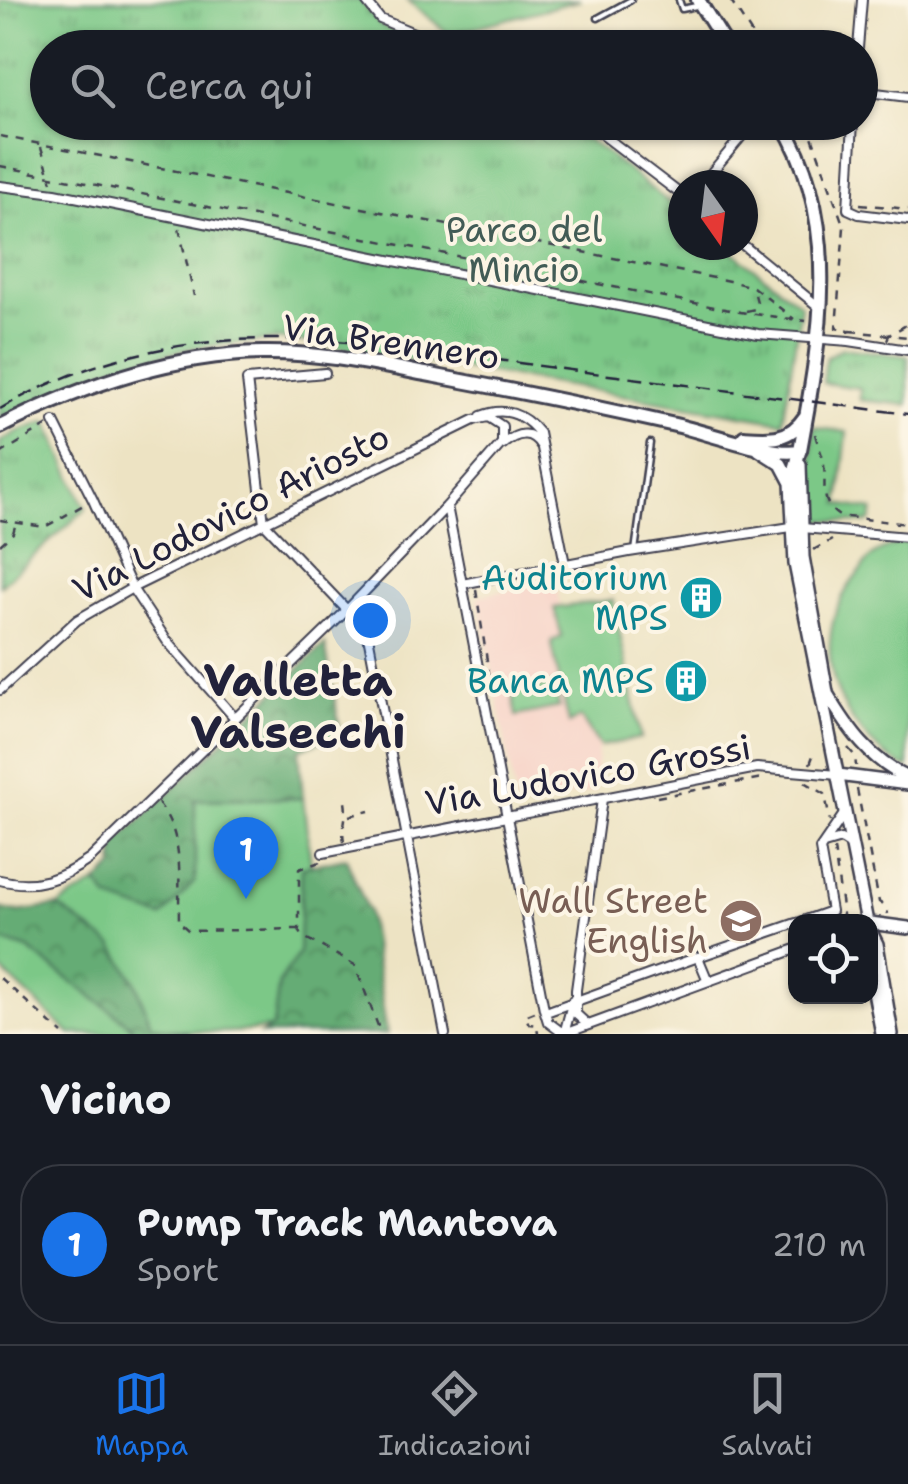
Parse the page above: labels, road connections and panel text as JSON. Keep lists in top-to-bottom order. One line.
{"streets":{"main road":["Via Brennero"],"street":["Via Lodovico Ariosto","Via Ludovico Grossi"]},"districts":["Valletta Valsecchi"],"parks":["Parco del Mincio"],"places":{"building":["Auditorium MPS","Banca MPS"],"school or university":["Wall Street English"]},"north":"bottom","page":{"search":"Cerca qui","pins":"1","heading":"Vicino","list":[{"mark":"1","name":"Pump Track Mantova","note":"Sport","value":"210 m"}],"nav":["Mappa","Indicazioni","Salvati"]}}
